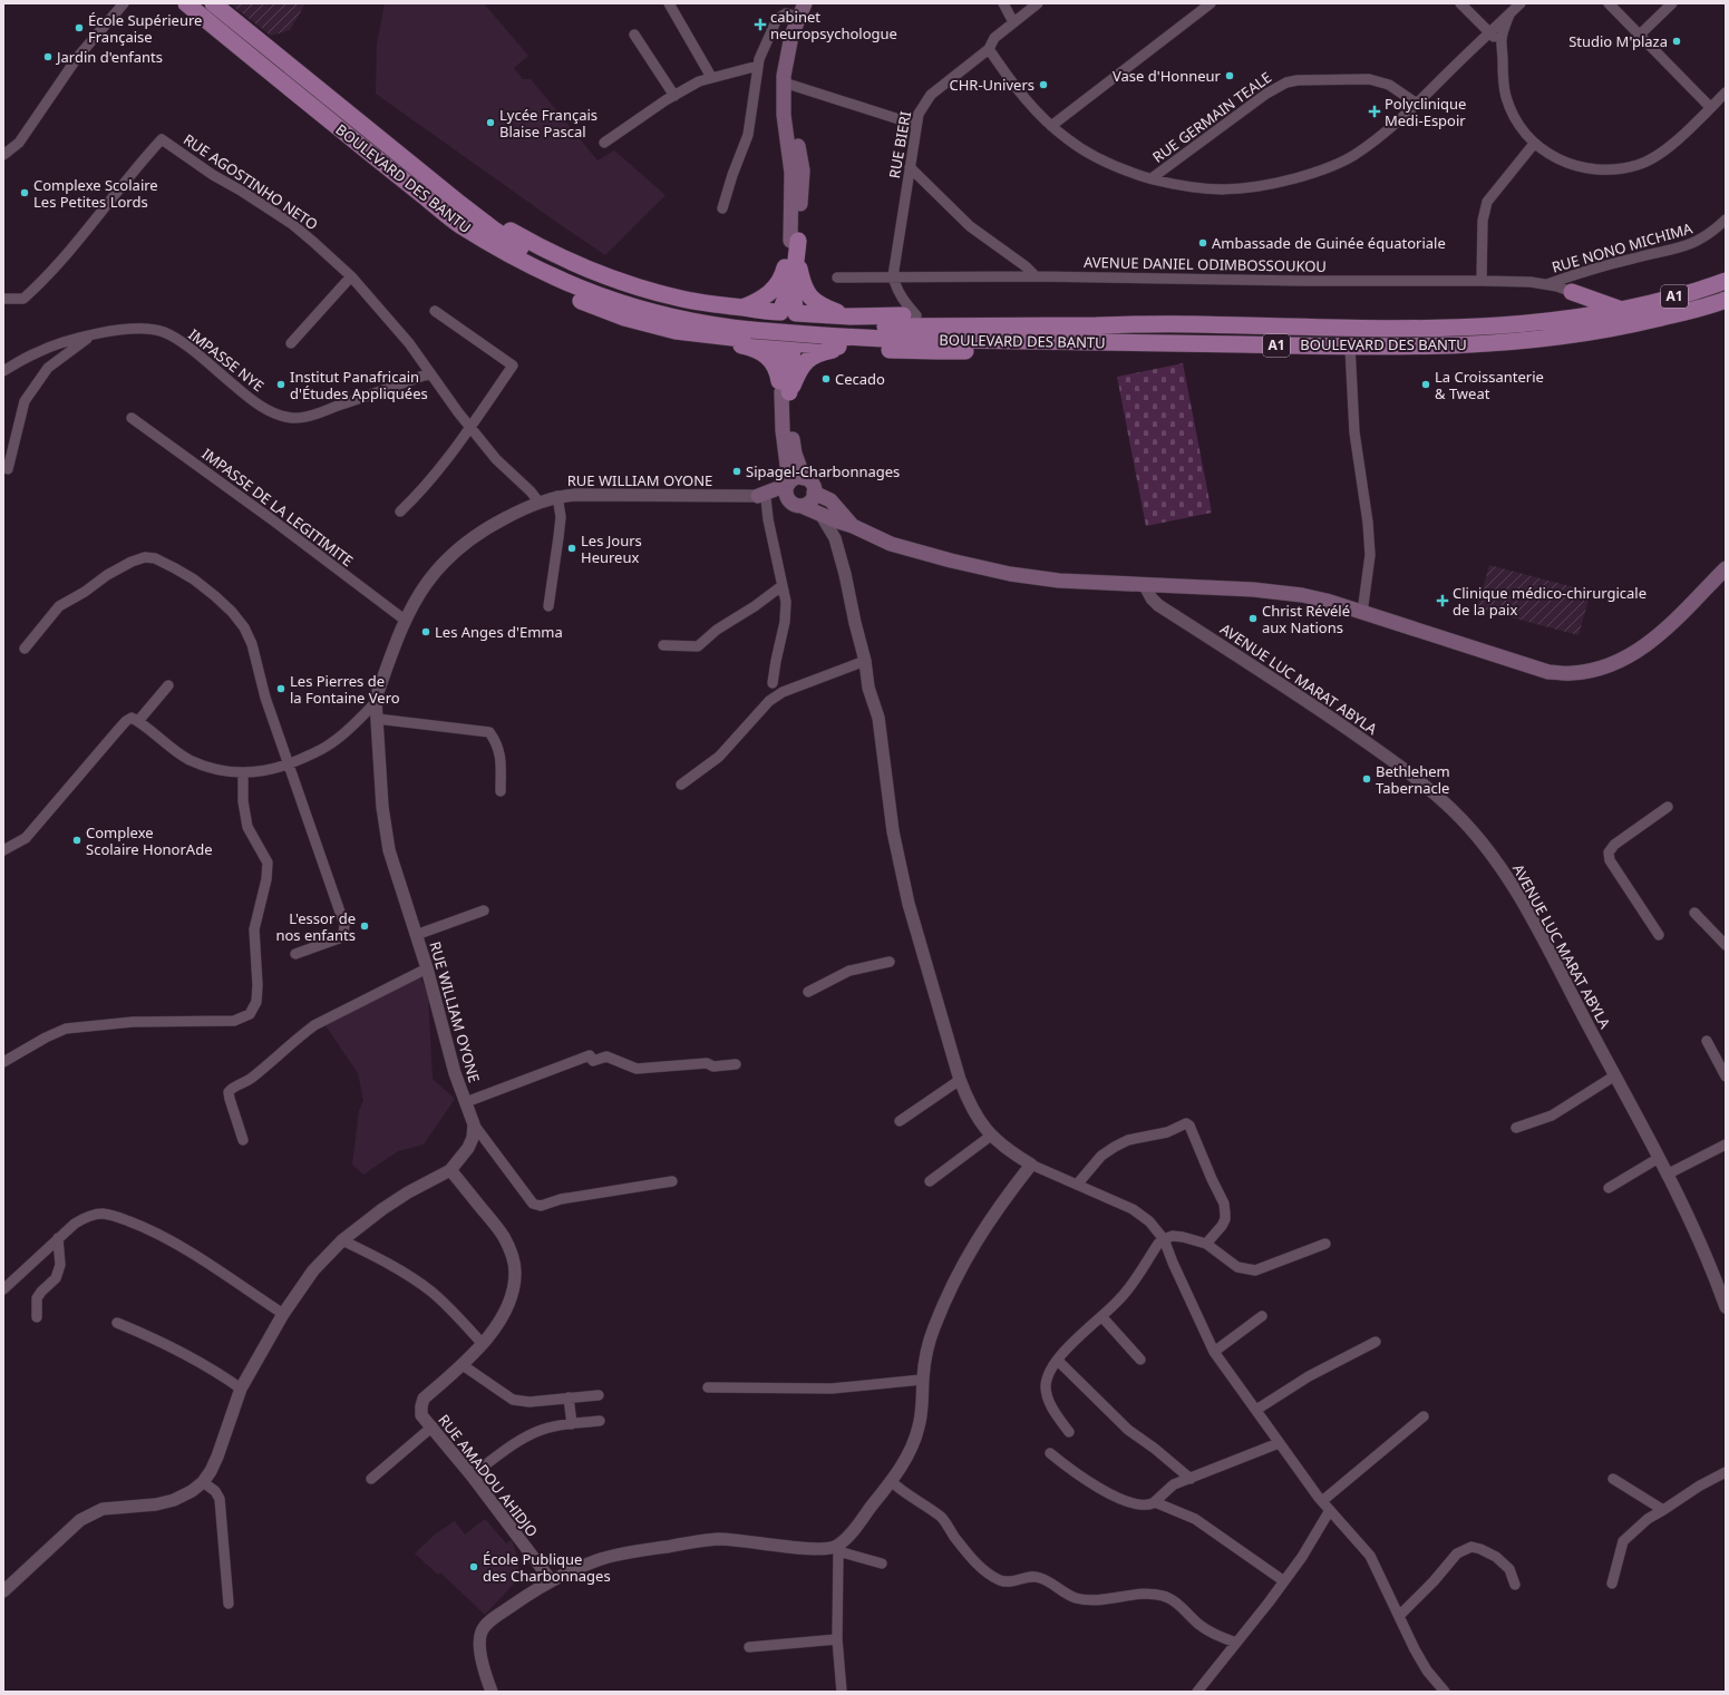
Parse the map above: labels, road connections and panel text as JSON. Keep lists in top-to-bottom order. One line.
{"streets":{"highway":["BOULEVARD DES BANTU","A1"],"street":["RUE GERMAIN TEALE","RUE BIERI","RUE AGOSTINHO NETO","RUE NONO MICHIMA","AVENUE DANIEL ODIMBOSSOUKOU","IMPASSE NYE","RUE WILLIAM OYONE","IMPASSE DE LA LEGITIMITE","AVENUE LUC MARAT ABYLA","RUE AMADOU AHIDJO"]},"crossings":[["RUE BIERI","AVENUE DANIEL ODIMBOSSOUKOU"],["RUE AGOSTINHO NETO","IMPASSE NYE"],["RUE AGOSTINHO NETO","RUE WILLIAM OYONE"],["RUE NONO MICHIMA","AVENUE DANIEL ODIMBOSSOUKOU"],["RUE WILLIAM OYONE","IMPASSE DE LA LEGITIMITE"]],"places":{"health":["cabinet neuropsychologue","Polyclinique Medi-Espoir","Clinique médico-chirurgicale de la paix"],"other":["École Supérieure Française","Studio M'plaza","Jardin d'enfants","Vase d'Honneur","CHR-Univers","Lycée Français Blaise Pascal","Complexe Scolaire Les Petites Lords","Ambassade de Guinée équatoriale","Cecado","Institut Panafricain d'Études Appliquées","La Croissanterie & Tweat","Sipagel-Charbonnages","Les Jours Heureux","Christ Révélé aux Nations","Les Anges d'Emma","Les Pierres de la Fontaine Vero","Bethlehem Tabernacle","Complexe Scolaire HonorAde","L'essor de nos enfants","École Publique des Charbonnages"]}}
